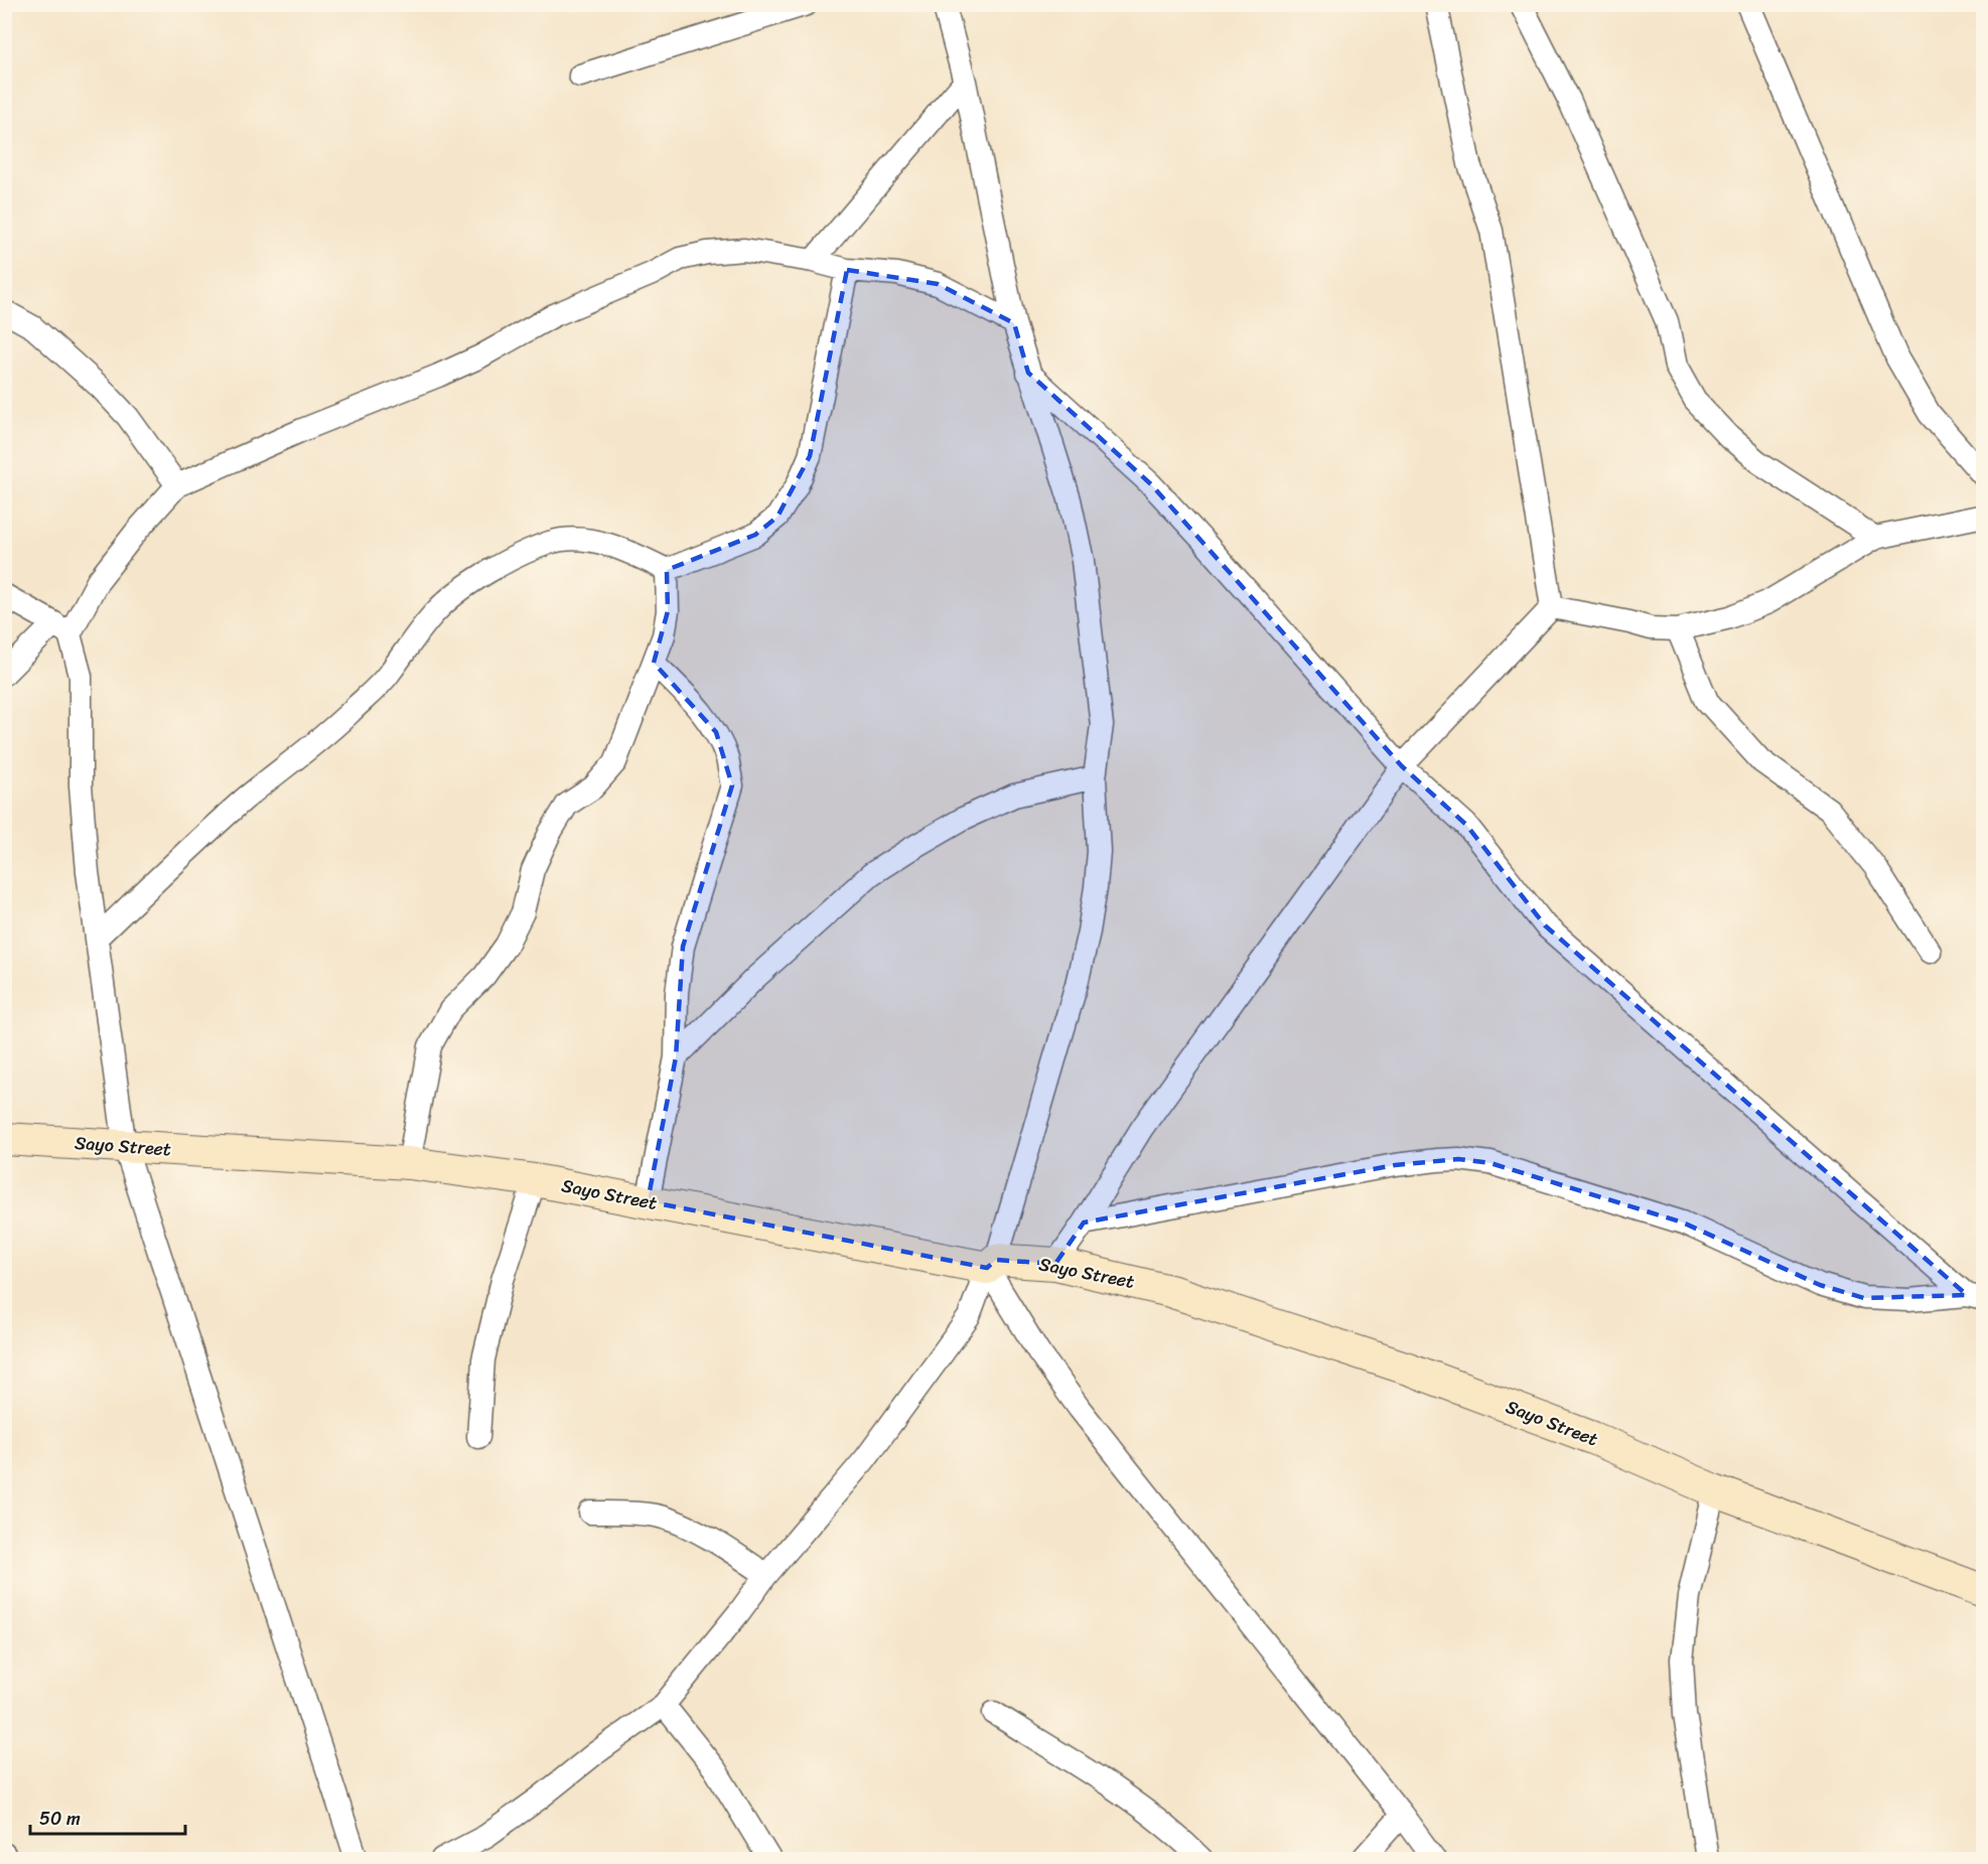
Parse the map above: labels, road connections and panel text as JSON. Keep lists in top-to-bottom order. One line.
{"streets":{"street":["Sayo Street"]},"scale_bar":"50 m"}
